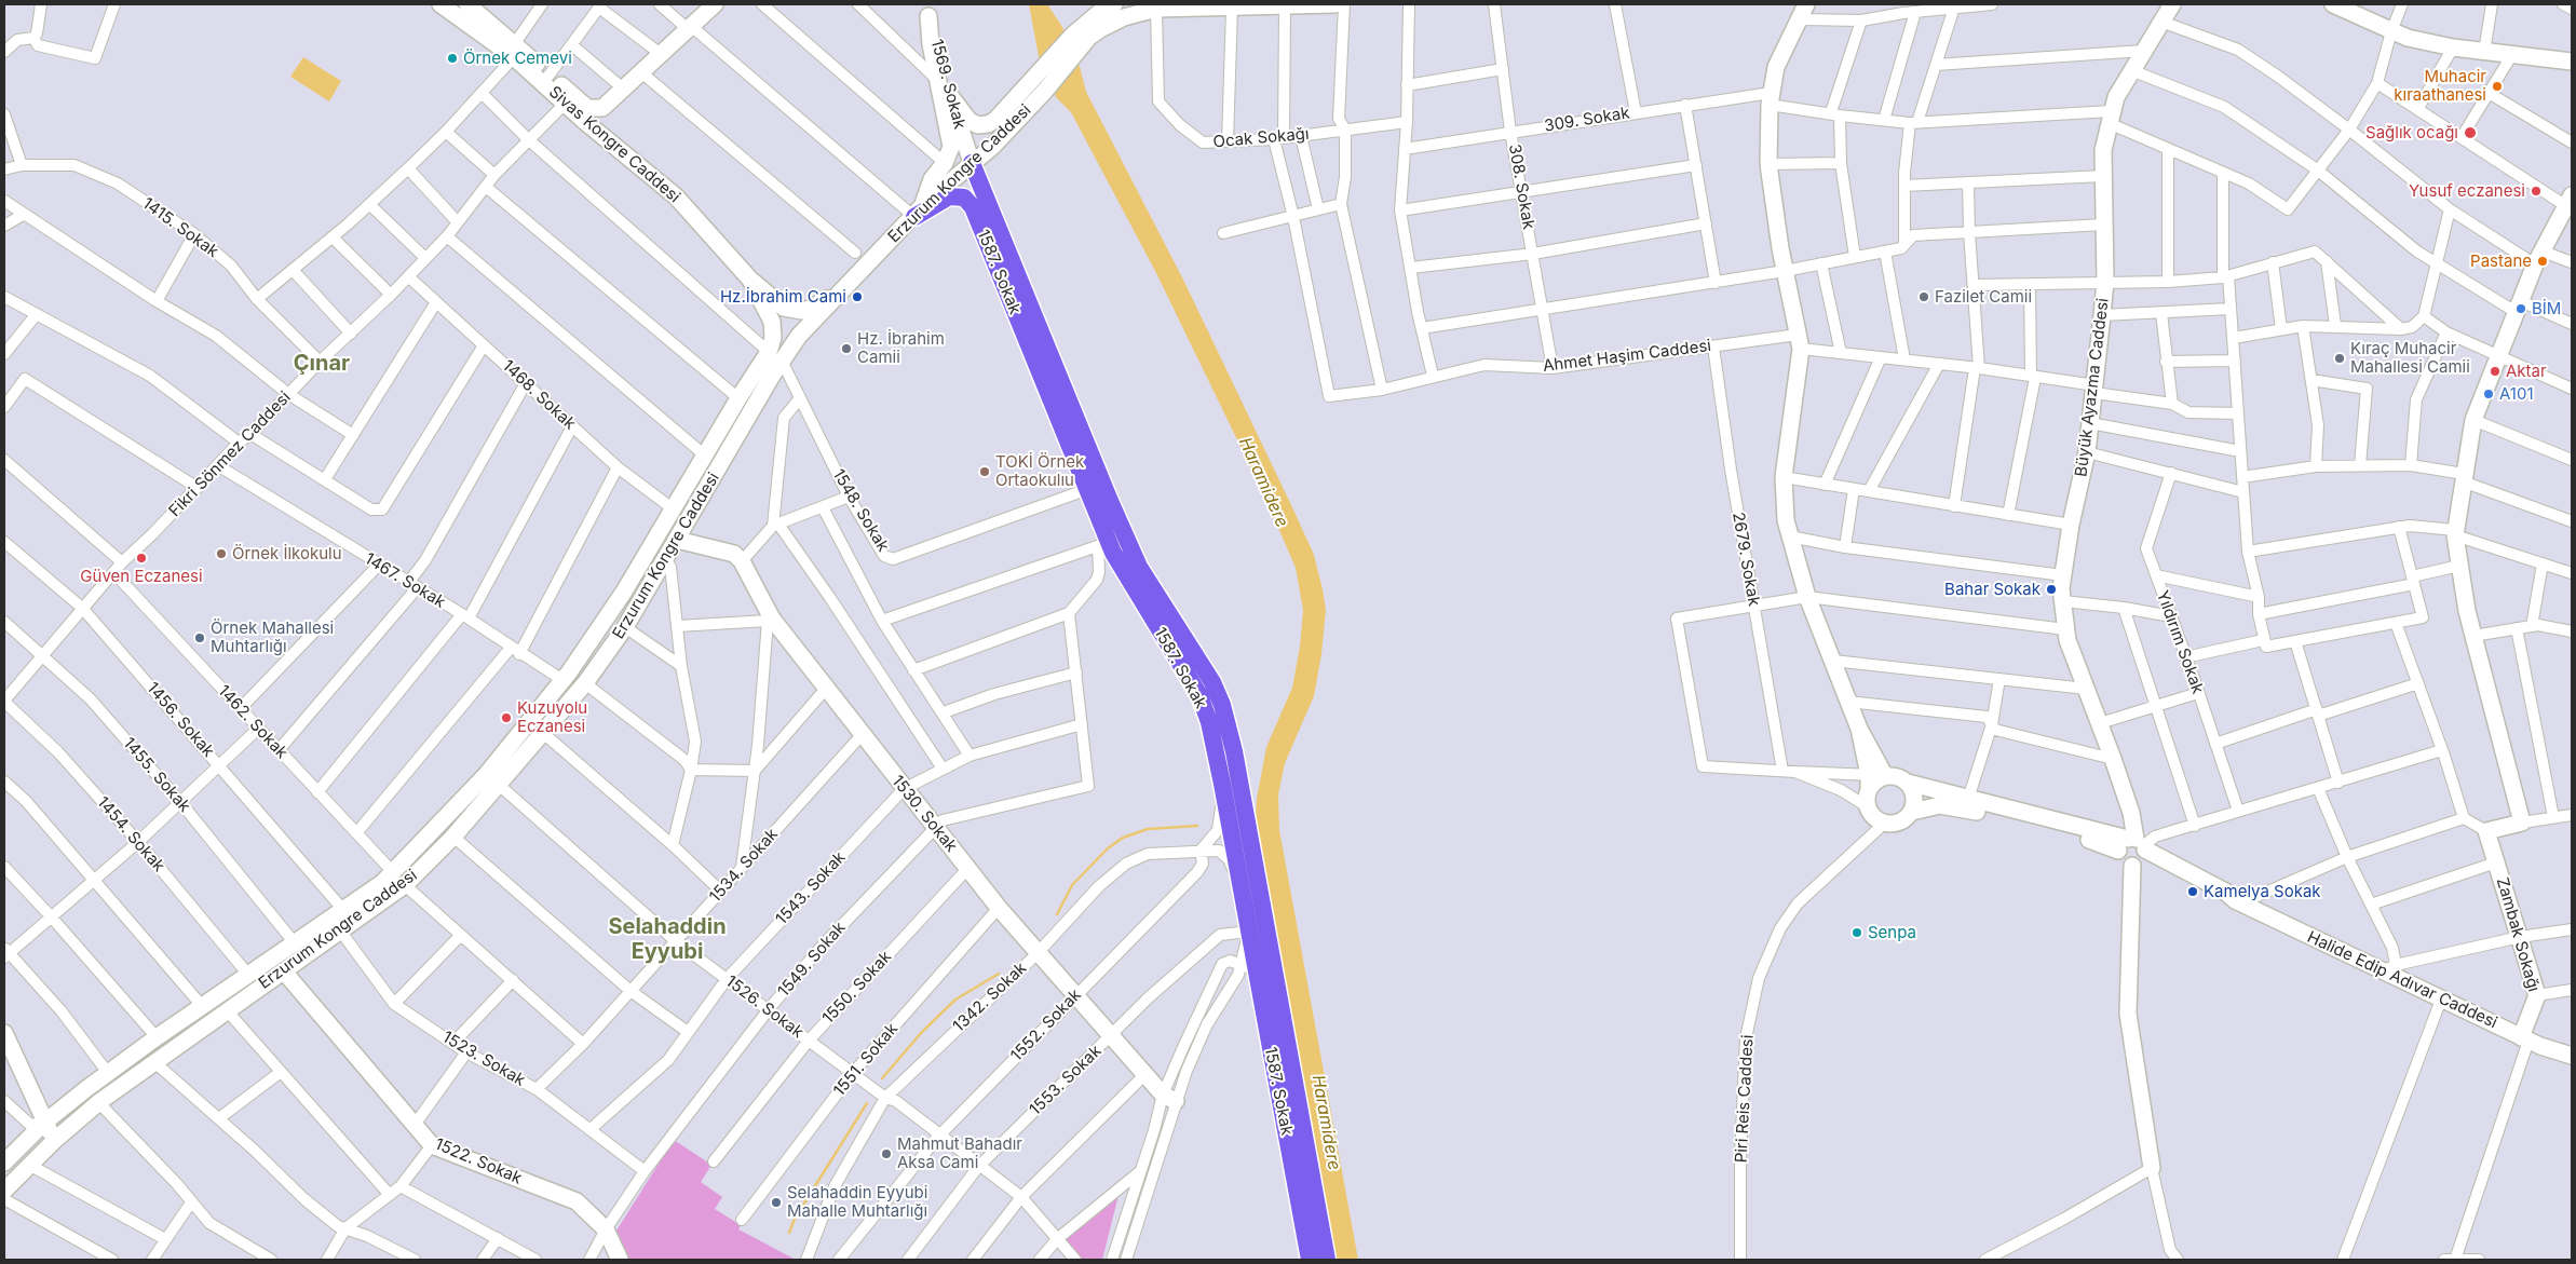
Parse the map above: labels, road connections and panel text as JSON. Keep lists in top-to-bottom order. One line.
{"streets":{"main road":["1587. Sokak"],"street":["1569. Sokak","309. Sokak","Ocak Sokağı","Sivas Kongre Caddesi","Erzurum Kongre Caddesi","308. Sokak","1415. Sokak","Ahmet Haşim Caddesi","Büyük Ayazma Caddesi","1468. Sokak","Fikri Sönmez Caddesi","1548. Sokak","2679. Sokak","1467. Sokak","Yıldırım Sokak","1456. Sokak","1462. Sokak","1455. Sokak","1530. Sokak","1454. Sokak","1534. Sokak","1543. Sokak","Zambak Sokağı","1549. Sokak","Halide Edip Adıvar Caddesi","1550. Sokak","1342. Sokak","1526. Sokak","1552. Sokak","1523. Sokak","1551. Sokak","1553. Sokak","Piri Reis Caddesi","1522. Sokak"]},"crossings":[["1569. Sokak","Erzurum Kongre Caddesi"],["1569. Sokak","1587. Sokak"],["309. Sokak","308. Sokak"],["309. Sokak","Büyük Ayazma Caddesi"],["Ocak Sokağı","Erzurum Kongre Caddesi"],["Sivas Kongre Caddesi","Erzurum Kongre Caddesi"],["Sivas Kongre Caddesi","Fikri Sönmez Caddesi"],["Sivas Kongre Caddesi","1548. Sokak"],["Erzurum Kongre Caddesi","1587. Sokak"],["Erzurum Kongre Caddesi","1468. Sokak"],["Erzurum Kongre Caddesi","1548. Sokak"],["Erzurum Kongre Caddesi","1467. Sokak"],["Erzurum Kongre Caddesi","1456. Sokak"],["Erzurum Kongre Caddesi","1462. Sokak"],["Erzurum Kongre Caddesi","1455. Sokak"],["Erzurum Kongre Caddesi","1454. Sokak"],["Erzurum Kongre Caddesi","1526. Sokak"],["Erzurum Kongre Caddesi","1523. Sokak"],["Erzurum Kongre Caddesi","1522. Sokak"],["308. Sokak","Ahmet Haşim Caddesi"],["1415. Sokak","Fikri Sönmez Caddesi"],["1587. Sokak","1548. Sokak"],["1587. Sokak","1342. Sokak"],["1587. Sokak","1552. Sokak"],["1587. Sokak","1553. Sokak"],["Ahmet Haşim Caddesi","Büyük Ayazma Caddesi"],["Ahmet Haşim Caddesi","2679. Sokak"],["Büyük Ayazma Caddesi","Halide Edip Adıvar Caddesi"],["1468. Sokak","Fikri Sönmez Caddesi"],["Fikri Sönmez Caddesi","1467. Sokak"],["Fikri Sönmez Caddesi","1456. Sokak"],["Fikri Sönmez Caddesi","1462. Sokak"],["Fikri Sönmez Caddesi","1455. Sokak"],["Fikri Sönmez Caddesi","1454. Sokak"],["1530. Sokak","1534. Sokak"],["1530. Sokak","1543. Sokak"],["1530. Sokak","1549. Sokak"],["1530. Sokak","1550. Sokak"],["1530. Sokak","1342. Sokak"],["1530. Sokak","1552. Sokak"],["1530. Sokak","1551. Sokak"],["1530. Sokak","1553. Sokak"],["1534. Sokak","1526. Sokak"],["1534. Sokak","1523. Sokak"],["1543. Sokak","1549. Sokak"],["1543. Sokak","1526. Sokak"],["1543. Sokak","1523. Sokak"],["Zambak Sokağı","Halide Edip Adıvar Caddesi"],["1549. Sokak","1526. Sokak"],["1549. Sokak","1523. Sokak"],["1549. Sokak","1522. Sokak"],["1550. Sokak","1526. Sokak"],["1342. Sokak","1526. Sokak"],["1342. Sokak","1552. Sokak"],["1526. Sokak","1552. Sokak"],["1526. Sokak","1551. Sokak"],["1526. Sokak","1553. Sokak"]],"districts":["Çınar","Selahaddin Eyyubi"],"water":["Haramidere"],"places":["Örnek Cemevi","Muhacir kıraathanesi","Sağlık ocağı","Yusuf eczanesi","Pastane","Hz.İbrahim Cami","Fazilet Camii","BİM","Hz. İbrahim Camii","Kıraç Muhacir Mahallesi Camii","Aktar","A101","TOKİ Örnek Ortaokulıu","Örnek İlkokulu","Güven Eczanesi","Bahar Sokak","Örnek Mahallesi Muhtarlığı","Kuzuyolu Eczanesi","Kamelya Sokak","Senpa","Mahmut Bahadır Aksa Cami","Selahaddin Eyyubi Mahalle Muhtarlığı"]}
